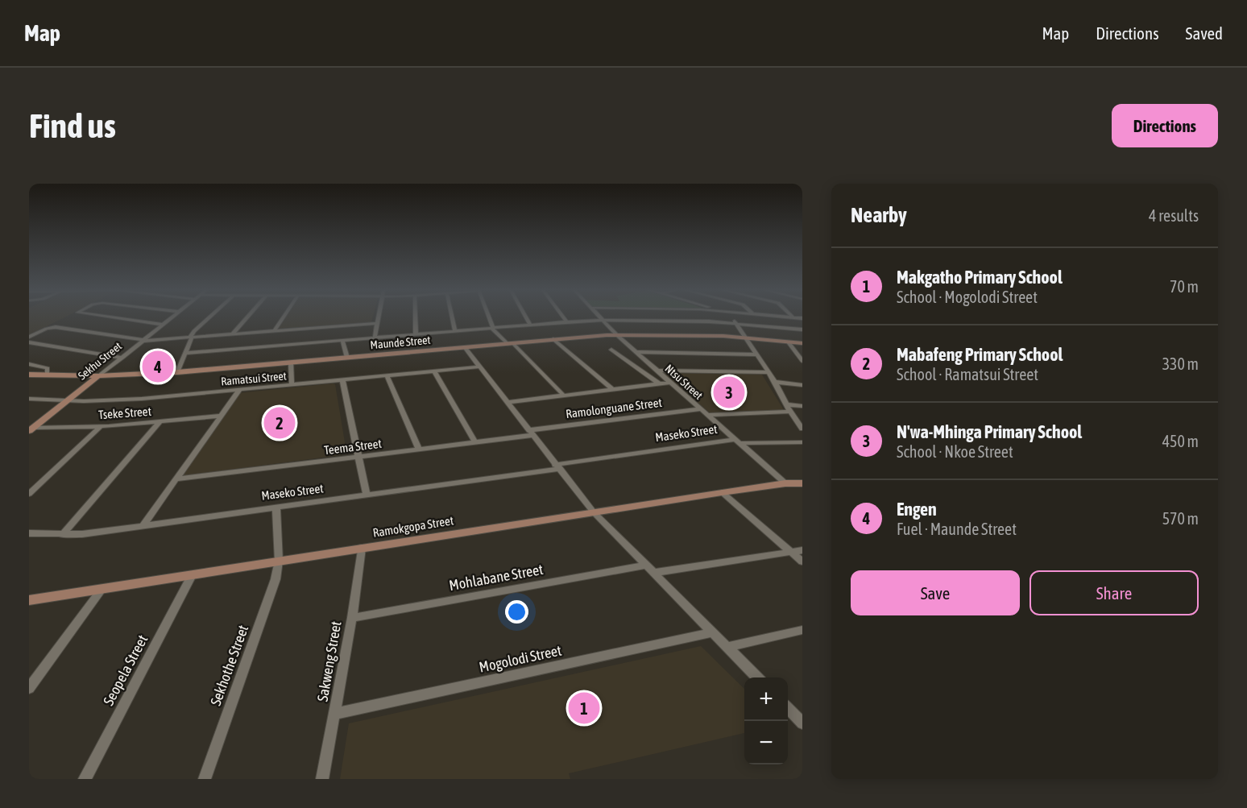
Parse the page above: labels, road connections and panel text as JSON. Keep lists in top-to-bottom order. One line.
{"streets":{"street":["Maunde Street","Sekhu Street","Ramatsui Street","Ntsu Street","Ramolonguane Street","Tseke Street","Maseko Street","Teema Street","Ramokgopa Street","Mohlabane Street","Mogolodi Street","Sakweng Street","Sekhothe Street","Seopela Street"]},"crossings":[["Maunde Street","Sekhu Street"],["Maunde Street","Ntsu Street"],["Sekhu Street","Ramatsui Street"],["Sekhu Street","Tseke Street"],["Ntsu Street","Ramolonguane Street"],["Ntsu Street","Maseko Street"],["Ntsu Street","Ramokgopa Street"],["Ramolonguane Street","Teema Street"],["Maseko Street","Sekhothe Street"],["Ramokgopa Street","Sakweng Street"],["Ramokgopa Street","Sekhothe Street"],["Ramokgopa Street","Seopela Street"],["Mohlabane Street","Sakweng Street"],["Mogolodi Street","Sakweng Street"]],"page":{"header":"Map","nav":["Map","Directions","Saved"],"buttons":["Directions",["Save","Share"]],"title":"Find us","heading":["Nearby","4 results"],"list":[{"mark":"1","name":"Makgatho Primary School","note":"School · Mogolodi Street","value":"70 m"},{"mark":"2","name":"Mabafeng Primary School","note":"School · Ramatsui Street","value":"330 m"},{"mark":"3","name":"N'wa-Mhinga Primary School","note":"School · Nkoe Street","value":"450 m"},{"mark":"4","name":"Engen","note":"Fuel · Maunde Street","value":"570 m"}],"pins":["4","3","2","1"],"map_buttons":["+","−"]}}
